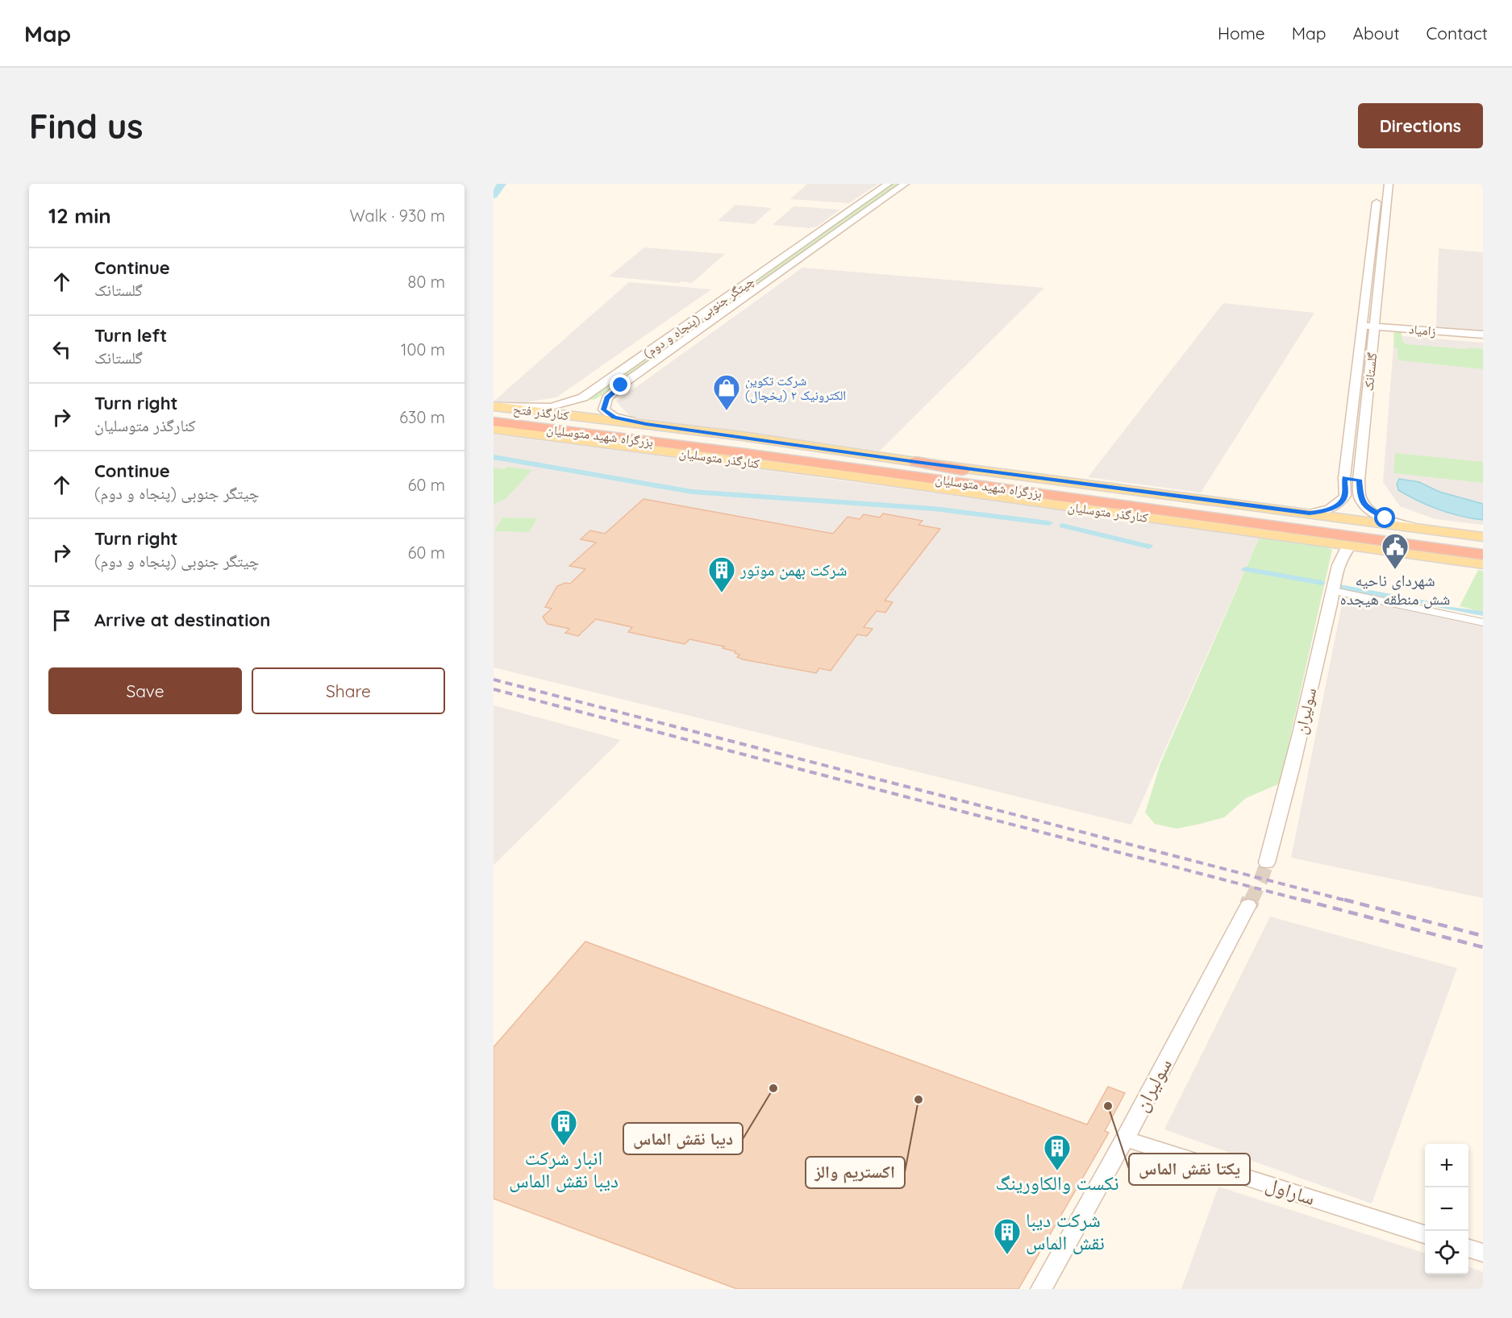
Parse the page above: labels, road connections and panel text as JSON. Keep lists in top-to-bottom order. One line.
{"streets":{"highway":["بزرگراه شهید متوسلیان"],"main road":["چیتگر جنوبی (پنجاه و دوم)","زامیاد","گلستانک","کنارگذر فتح","کنارگذر متوسلیان","سولیران","ساراول"]},"crossings":[["چیتگر جنوبی (پنجاه و دوم)","کنارگذر فتح"],["زامیاد","گلستانک"],["گلستانک","کنارگذر متوسلیان"],["کنارگذر فتح","کنارگذر متوسلیان"],["سولیران","ساراول"]],"places":{"shop":["شرکت تکوین الکترونیک ۲ (یخچال)"],"public building":["شهردای ناحیه شش منطقه هیجده"],"building":["شركت بهمن موتور","انبار شرکت دیبا نقش الماس","نکست والکاورینگ","شرکت دیبا نقش الماس"],"other":["دیبا نقش الماس","اکستریم والز","یکتا نقش الماس"]},"page":{"header":"Map","nav":["Home","Map","About","Contact"],"buttons":["Directions",["Save","Share"]],"title":"Find us","heading":["12 min","Walk · 930 m"],"list":[["Continue","گلستانک","80 m"],["Turn left","گلستانک","100 m"],["Turn right","کنارگذر متوسلیان","630 m"],["Continue","چیتگر جنوبی (پنجاه و دوم)","60 m"],["Turn right","چیتگر جنوبی (پنجاه و دوم)","60 m"],"Arrive at destination"],"map_buttons":["+","−"]}}
